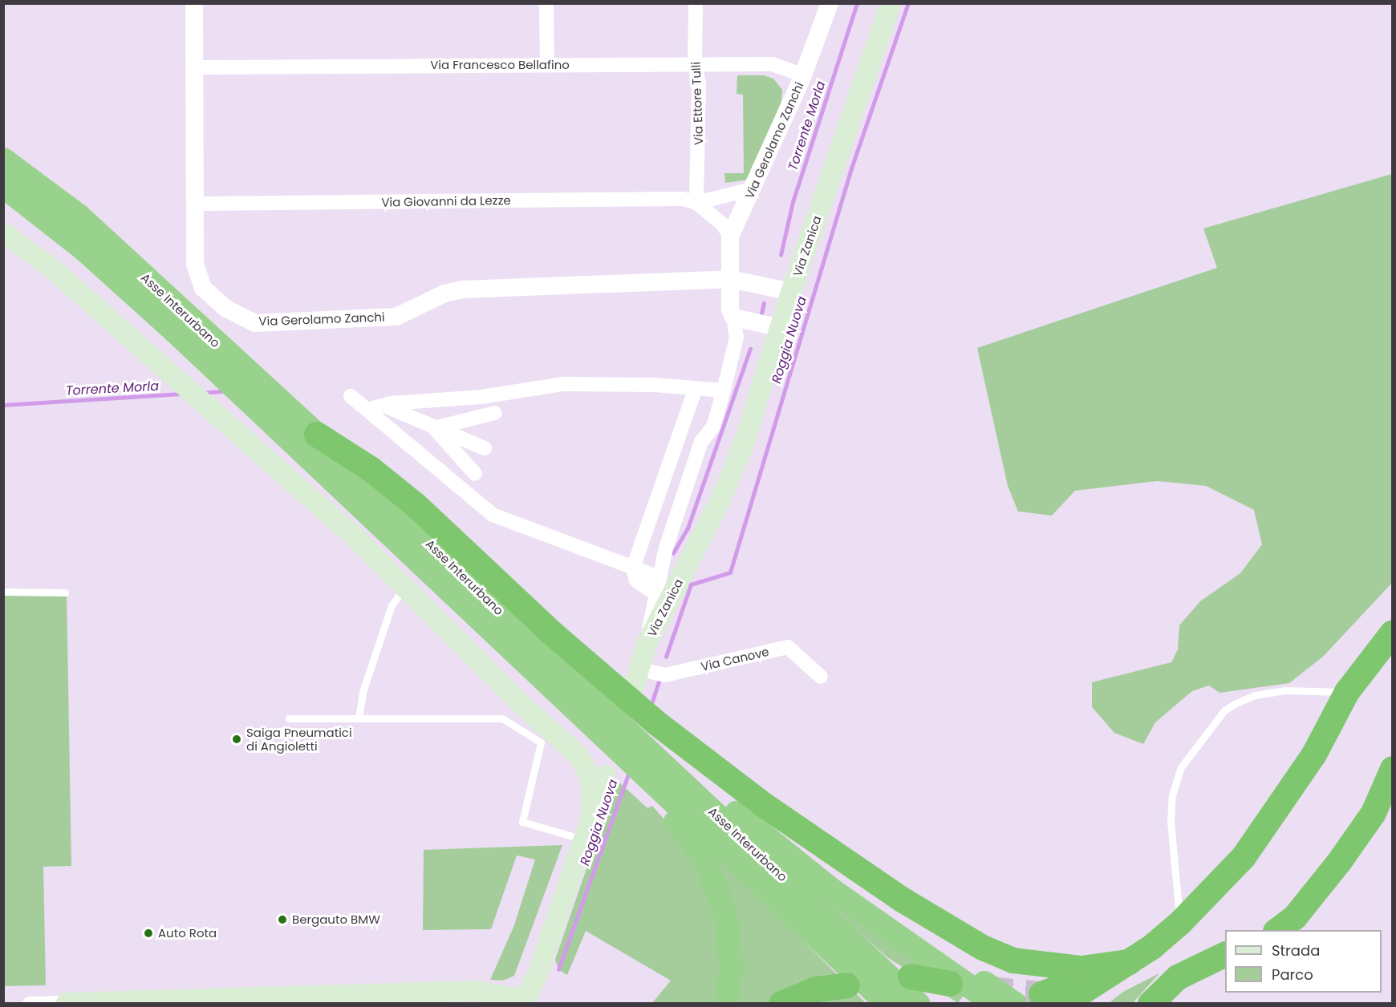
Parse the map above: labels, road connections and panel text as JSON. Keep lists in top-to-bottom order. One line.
{"streets":{"highway":["Asse Interurbano"],"main road":["Via Zanica"],"street":["Via Francesco Bellafino","Via Ettore Tulli","Via Gerolamo Zanchi","Via Giovanni da Lezze","Via Canove"]},"crossings":[["Via Francesco Bellafino","Via Ettore Tulli"],["Via Francesco Bellafino","Via Gerolamo Zanchi"],["Via Ettore Tulli","Via Giovanni da Lezze"],["Via Gerolamo Zanchi","Via Giovanni da Lezze"],["Via Gerolamo Zanchi","Via Zanica"],["Via Zanica","Via Canove"]],"water":["Torrente Morla","Roggia Nuova"],"places":["Saiga Pneumatici di Angioletti","Bergauto BMW","Auto Rota"],"legend":["Strada","Parco"]}
